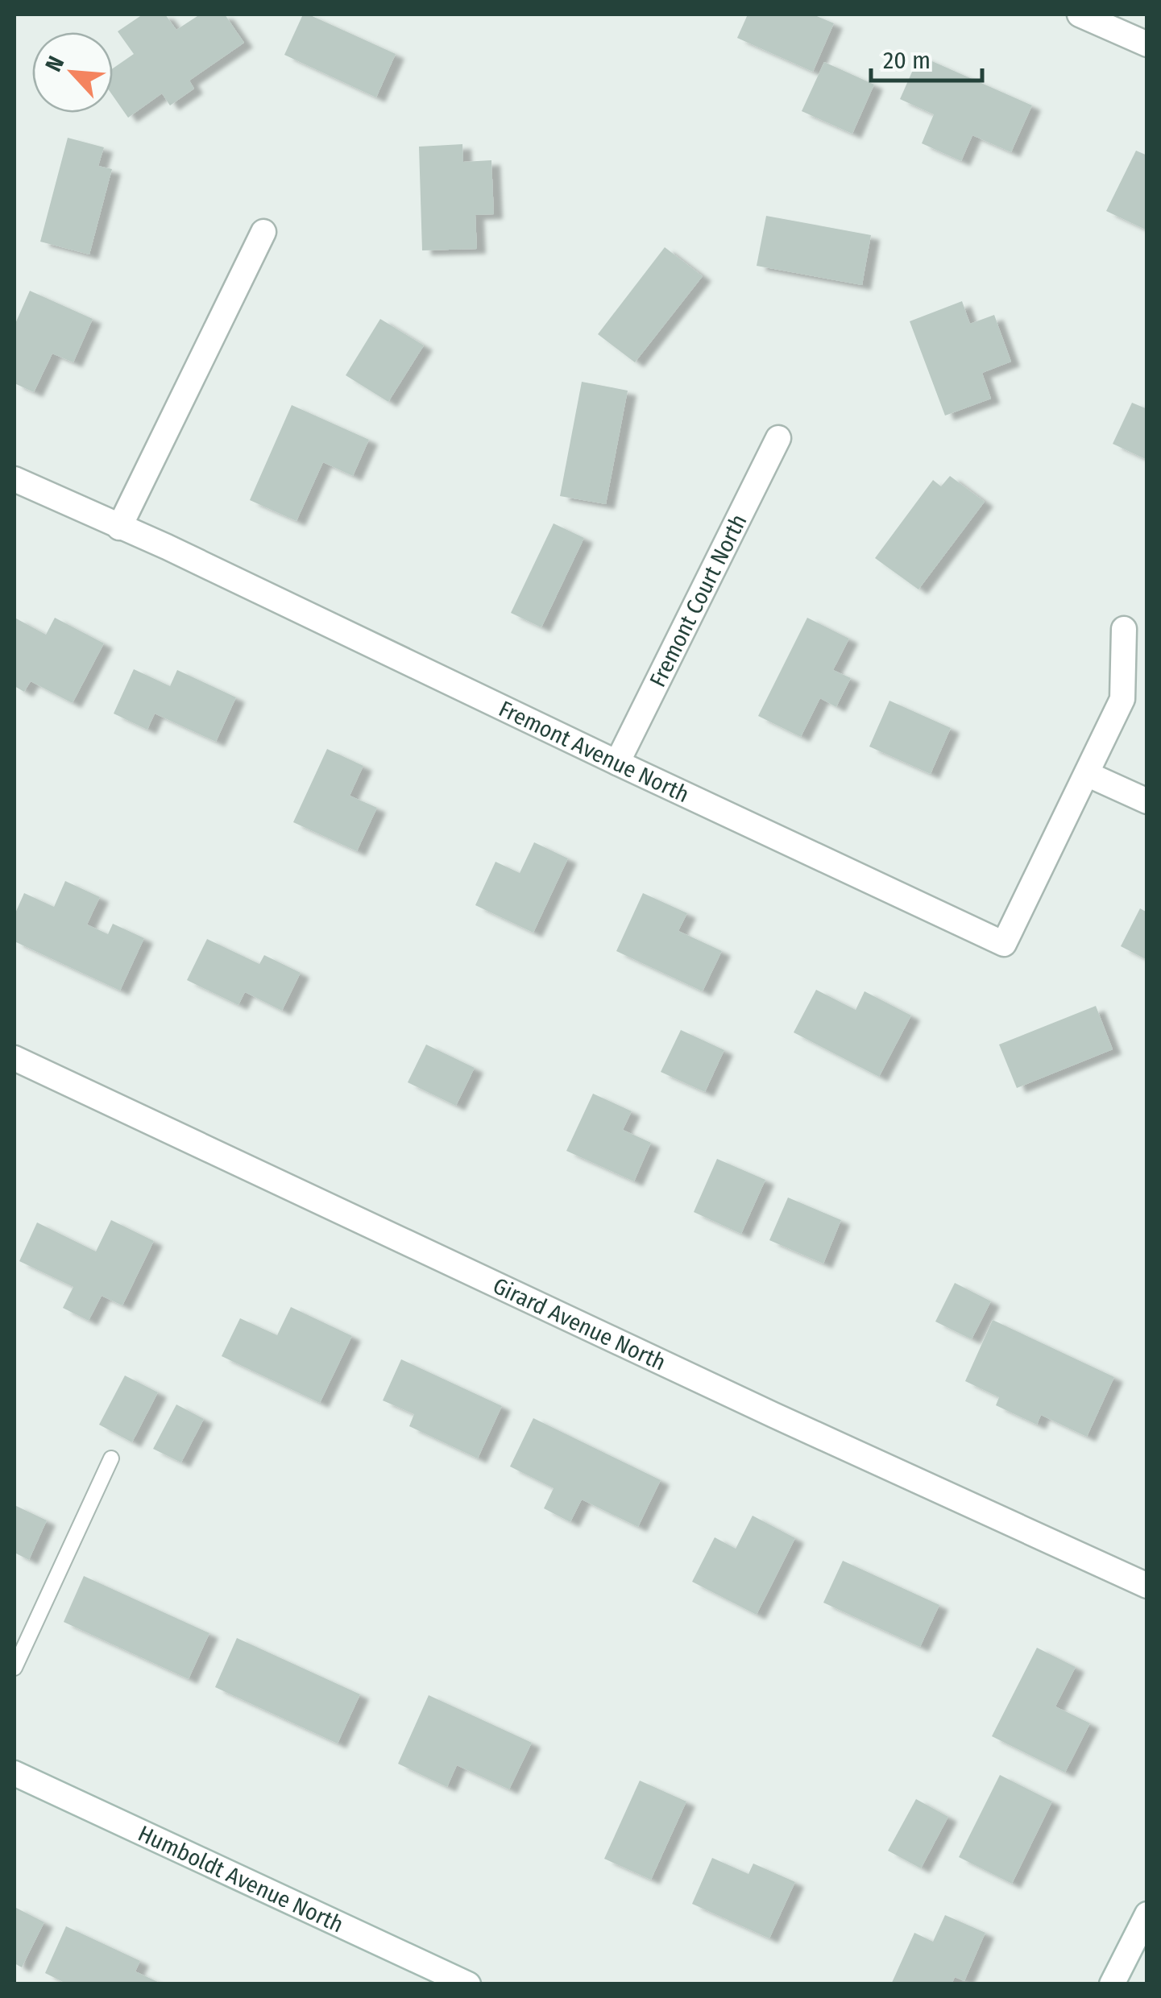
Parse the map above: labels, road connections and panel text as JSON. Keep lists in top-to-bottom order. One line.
{"streets":{"street":["Fremont Court North","Fremont Avenue North","Girard Avenue North","Humboldt Avenue North"]},"crossings":[["Fremont Court North","Fremont Avenue North"]],"scale_bar":"20 m","north":"top left"}
